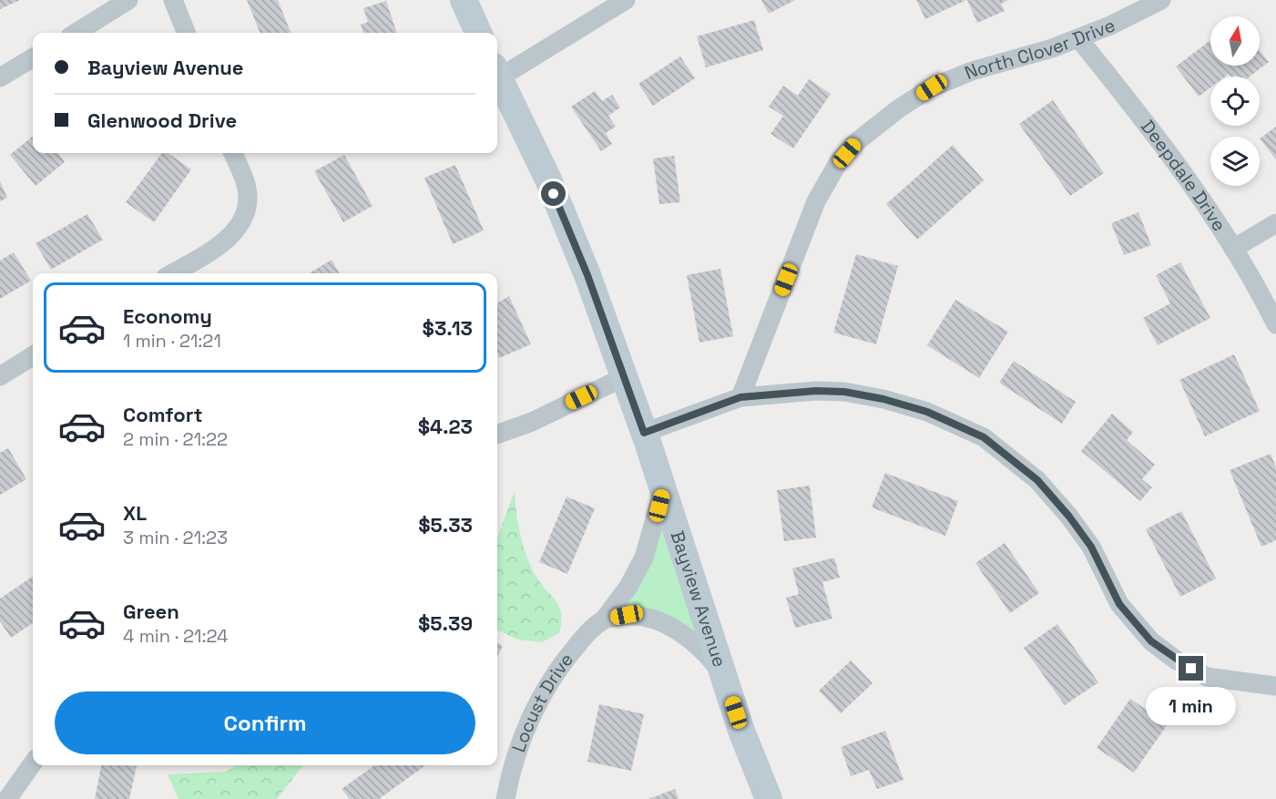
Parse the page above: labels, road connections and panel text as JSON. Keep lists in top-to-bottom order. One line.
{"streets":{"main road":["Bayview Avenue"],"street":["North Clover Drive","Deepdale Drive","Locust Drive"]},"crossings":[["North Clover Drive","Deepdale Drive"],["Bayview Avenue","Locust Drive"]],"north":"top","page":{"banner":["Bayview Avenue","Glenwood Drive"],"list":[{"name":"Economy","note":"1 min · 21:21","value":"$3.13"},{"name":"Comfort","note":"2 min · 21:22","value":"$4.23"},{"name":"XL","note":"3 min · 21:23","value":"$5.33"},{"name":"Green","note":"4 min · 21:24","value":"$5.39"}],"buttons":"Confirm","bubble":"1 min"}}
